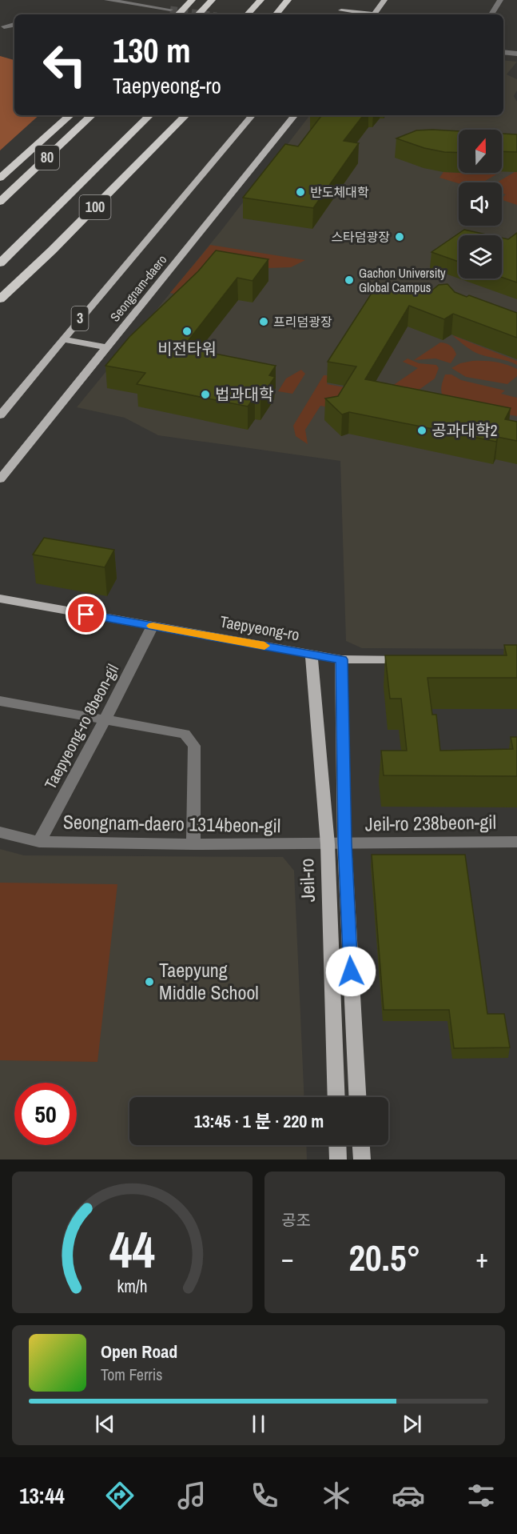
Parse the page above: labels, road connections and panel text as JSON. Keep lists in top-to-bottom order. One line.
{"streets":{"highway":["80","100"],"main road":["Seongnam-daero","3","Taepyeong-ro","Jeil-ro"],"street":["Taepyeong-ro 8beon-gil","Jeil-ro 238beon-gil","Seongnam-daero 1314beon-gil"]},"crossings":[["Taepyeong-ro","Taepyeong-ro 8beon-gil"],["Taepyeong-ro","Jeil-ro"],["Taepyeong-ro 8beon-gil","Seongnam-daero 1314beon-gil"],["Jeil-ro 238beon-gil","Seongnam-daero 1314beon-gil"],["Seongnam-daero 1314beon-gil","Jeil-ro"]],"places":["반도체대학","스타덤광장","Gachon University Global Campus","프리덤광장","비전타워","법과대학","공과대학2","Taepyung Middle School"],"north":"top","page":{"turn":["130 m","Taepyeong-ro"],"limit":"50","trip":"13:45 · 1 분 · 220 m","tile":"공조","heat":["−","20.5°","+"],"song":["Open Road","Tom Ferris"],"tabs":"13:44","gauge":["44","km/h"]}}
